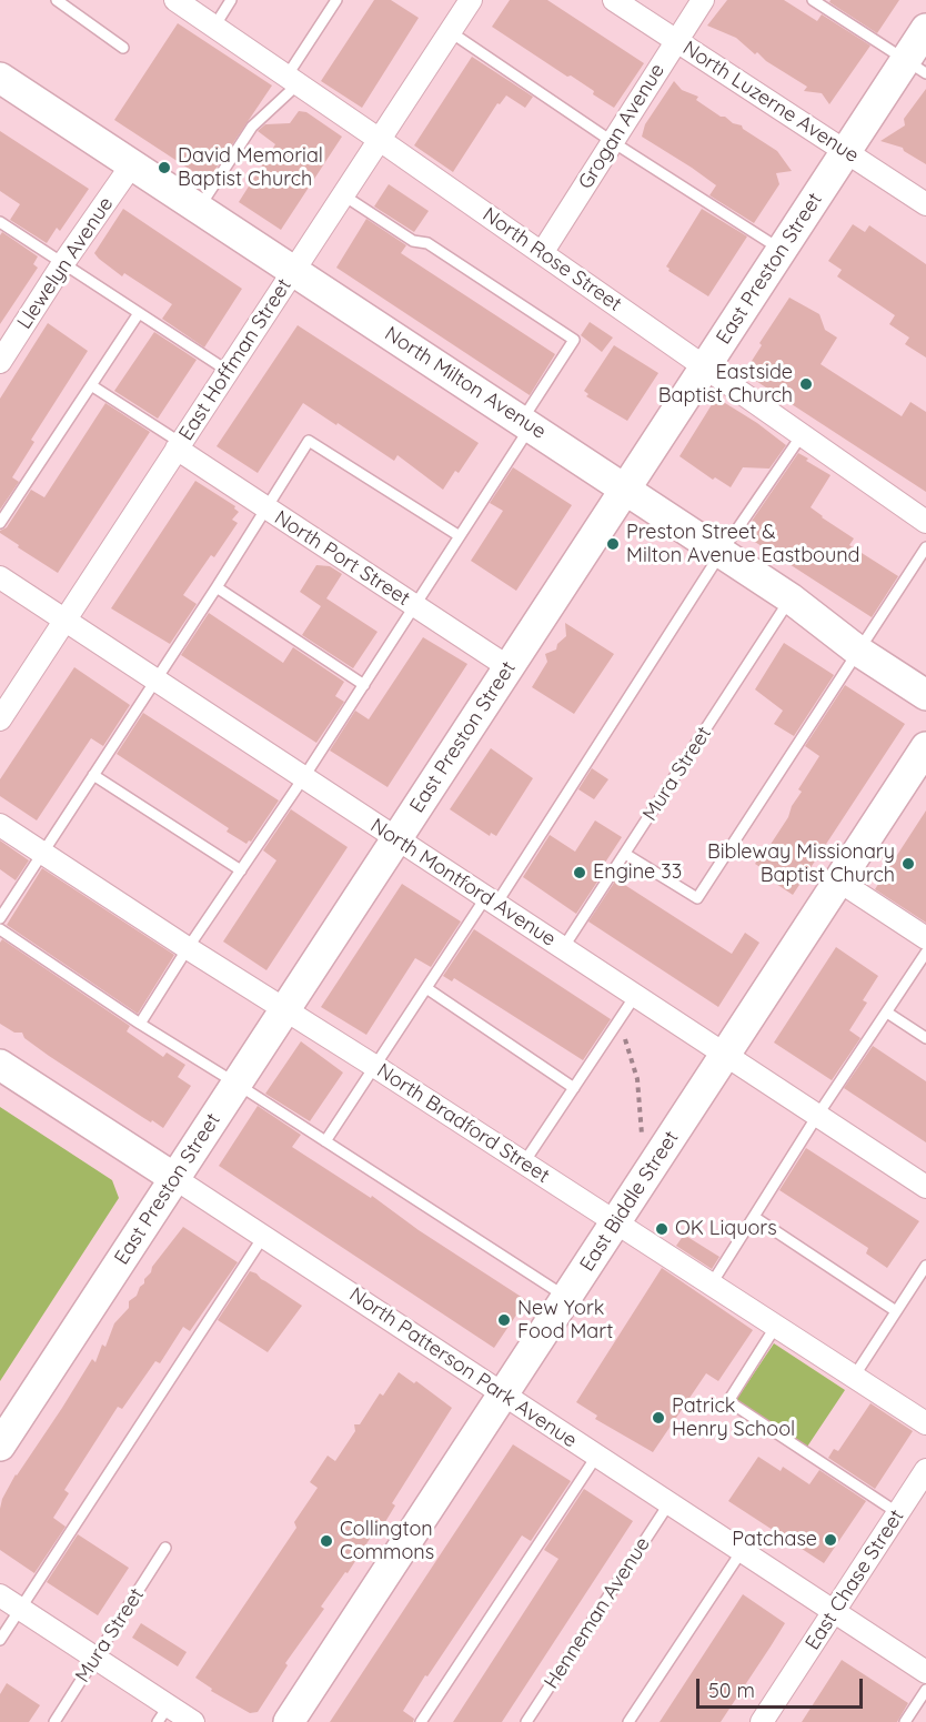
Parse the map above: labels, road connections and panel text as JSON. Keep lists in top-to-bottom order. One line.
{"streets":{"street":["North Luzerne Avenue","Grogan Avenue","North Rose Street","Llewelyn Avenue","East Preston Street","East Hoffman Street","North Milton Avenue","North Port Street","North Montford Avenue","North Bradford Street","East Biddle Street","North Patterson Park Avenue","East Chase Street"],"lane":["Mura Street","Henneman Avenue"]},"crossings":[["North Luzerne Avenue","Grogan Avenue"],["North Luzerne Avenue","East Preston Street"],["Grogan Avenue","North Rose Street"],["North Rose Street","East Preston Street"],["North Rose Street","East Hoffman Street"],["Llewelyn Avenue","North Milton Avenue"],["East Preston Street","North Milton Avenue"],["East Preston Street","North Port Street"],["East Preston Street","North Montford Avenue"],["East Preston Street","North Bradford Street"],["East Preston Street","North Patterson Park Avenue"],["East Hoffman Street","North Milton Avenue"],["East Hoffman Street","North Port Street"],["East Hoffman Street","North Montford Avenue"],["North Milton Avenue","Mura Street"],["Mura Street","North Montford Avenue"],["North Montford Avenue","East Biddle Street"],["North Bradford Street","East Biddle Street"],["East Biddle Street","North Patterson Park Avenue"],["North Patterson Park Avenue","East Chase Street"],["North Patterson Park Avenue","Henneman Avenue"]],"places":["David Memorial Baptist Church","Eastside Baptist Church","Preston Street & Milton Avenue Eastbound","Bibleway Missionary Baptist Church","Engine 33","OK Liquors","New York Food Mart","Patrick Henry School","Patchase","Collington Commons"],"scale_bar":"50 m"}
